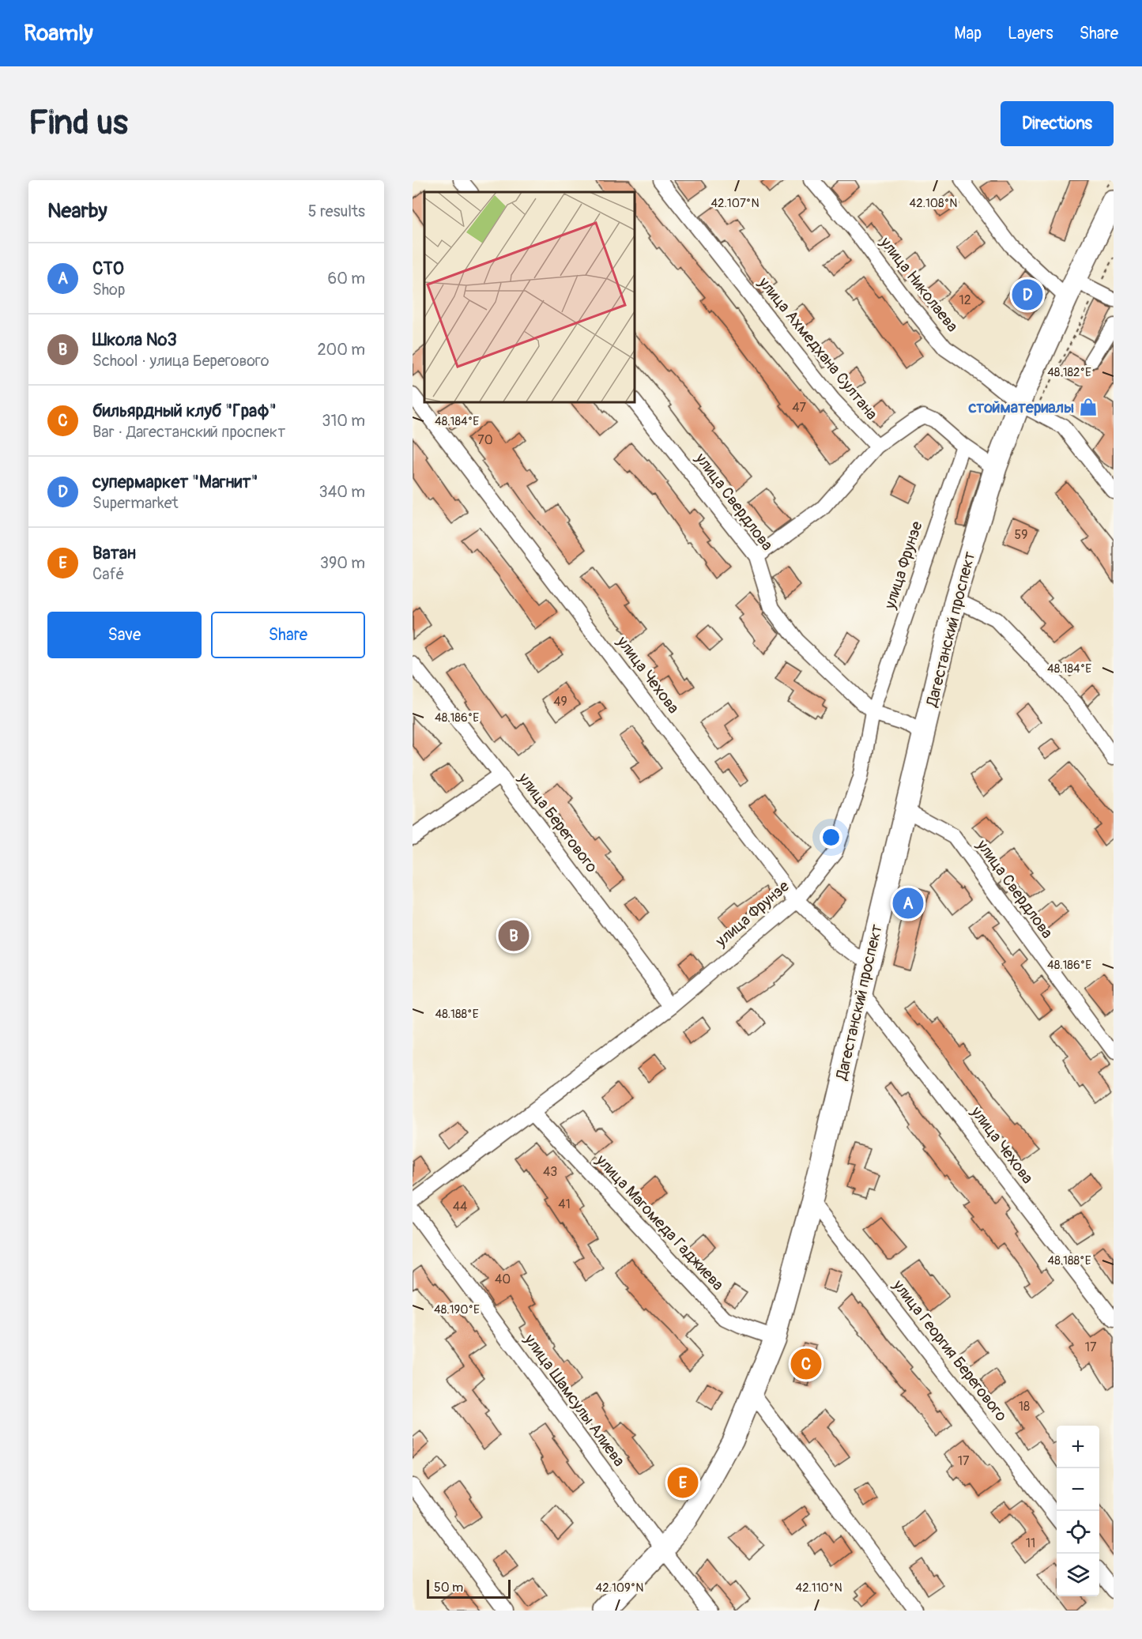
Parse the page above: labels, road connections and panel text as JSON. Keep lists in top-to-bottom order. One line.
{"streets":{"highway":["Дагестанский проспект"],"street":["улица Николаева","улица Ахмедхана Султана","улица Свердлова","улица Фрунзе","улица Чехова","улица Берегового","улица Магомеда Гаджиева","улица Георгия Берегового","улица Шамсулы Алиева"]},"crossings":[["улица Николаева","Дагестанский проспект"],["улица Свердлова","улица Фрунзе"],["улица Свердлова","Дагестанский проспект"],["улица Фрунзе","улица Чехова"],["улица Фрунзе","улица Берегового"],["улица Фрунзе","улица Магомеда Гаджиева"],["Дагестанский проспект","улица Чехова"],["Дагестанский проспект","улица Магомеда Гаджиева"],["Дагестанский проспект","улица Георгия Берегового"],["Дагестанский проспект","улица Шамсулы Алиева"]],"places":{"shop":["стойматериалы"]},"house_numbers":["12","47","70","59","49","43","41","44","40","17","18","17","11"],"scale_bar":"50 m","page":{"header":"Roamly","nav":["Map","Layers","Share"],"buttons":["Directions",["Save","Share"]],"title":"Find us","heading":["Nearby","5 results"],"list":[{"mark":"A","name":"СТО","note":"Shop","value":"60 m"},{"mark":"B","name":"Школа №3","note":"School · улица Берегового","value":"200 m"},{"mark":"C","name":"бильярдный клуб \"Граф\"","note":"Bar · Дагестанский проспект","value":"310 m"},{"mark":"D","name":"супермаркет \"Магнит\"","note":"Supermarket","value":"340 m"},{"mark":"E","name":"Ватан","note":"Café","value":"390 m"}],"pins":["D","A","B","C","E"],"map_buttons":["+","−"],"scale":"50 m"},"coordinates":["42.107°N","42.108°N","48.182°E","48.184°E","48.186°E","48.188°E","48.190°E","42.109°N","42.110°N"]}
